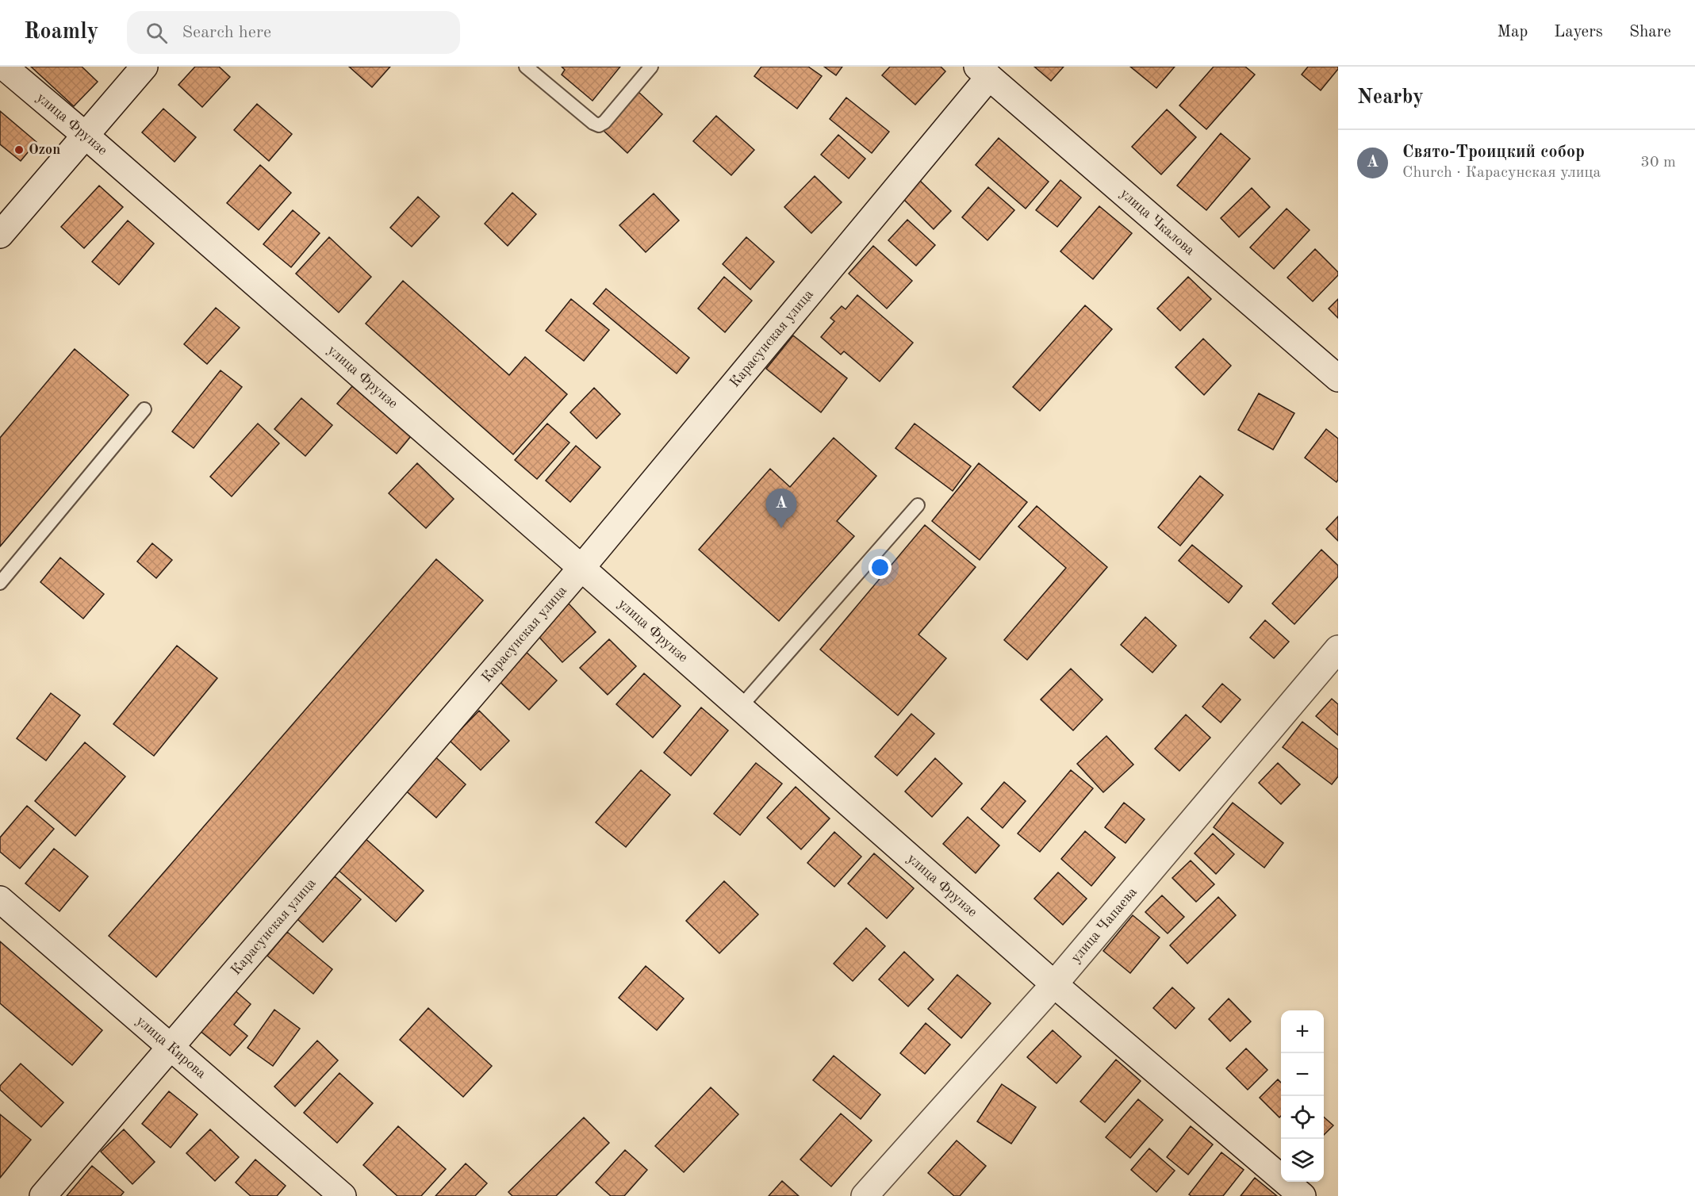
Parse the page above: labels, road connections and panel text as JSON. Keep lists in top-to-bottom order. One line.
{"streets":{"street":["улица Фрунзе","улица Чкалова","Карасунская улица","улица Чапаева","улица Кирова"]},"crossings":[["улица Фрунзе","Карасунская улица"],["улица Фрунзе","улица Чапаева"],["улица Чкалова","Карасунская улица"],["Карасунская улица","улица Кирова"]],"places":["Ozon"],"page":{"header":"Roamly","search":"Search here","nav":["Map","Layers","Share"],"heading":"Nearby","list":[{"mark":"A","name":"Свято-Троицкий собор","note":"Church · Карасунская улица","value":"30 m"}],"pins":"A","map_buttons":["+","−"]}}
